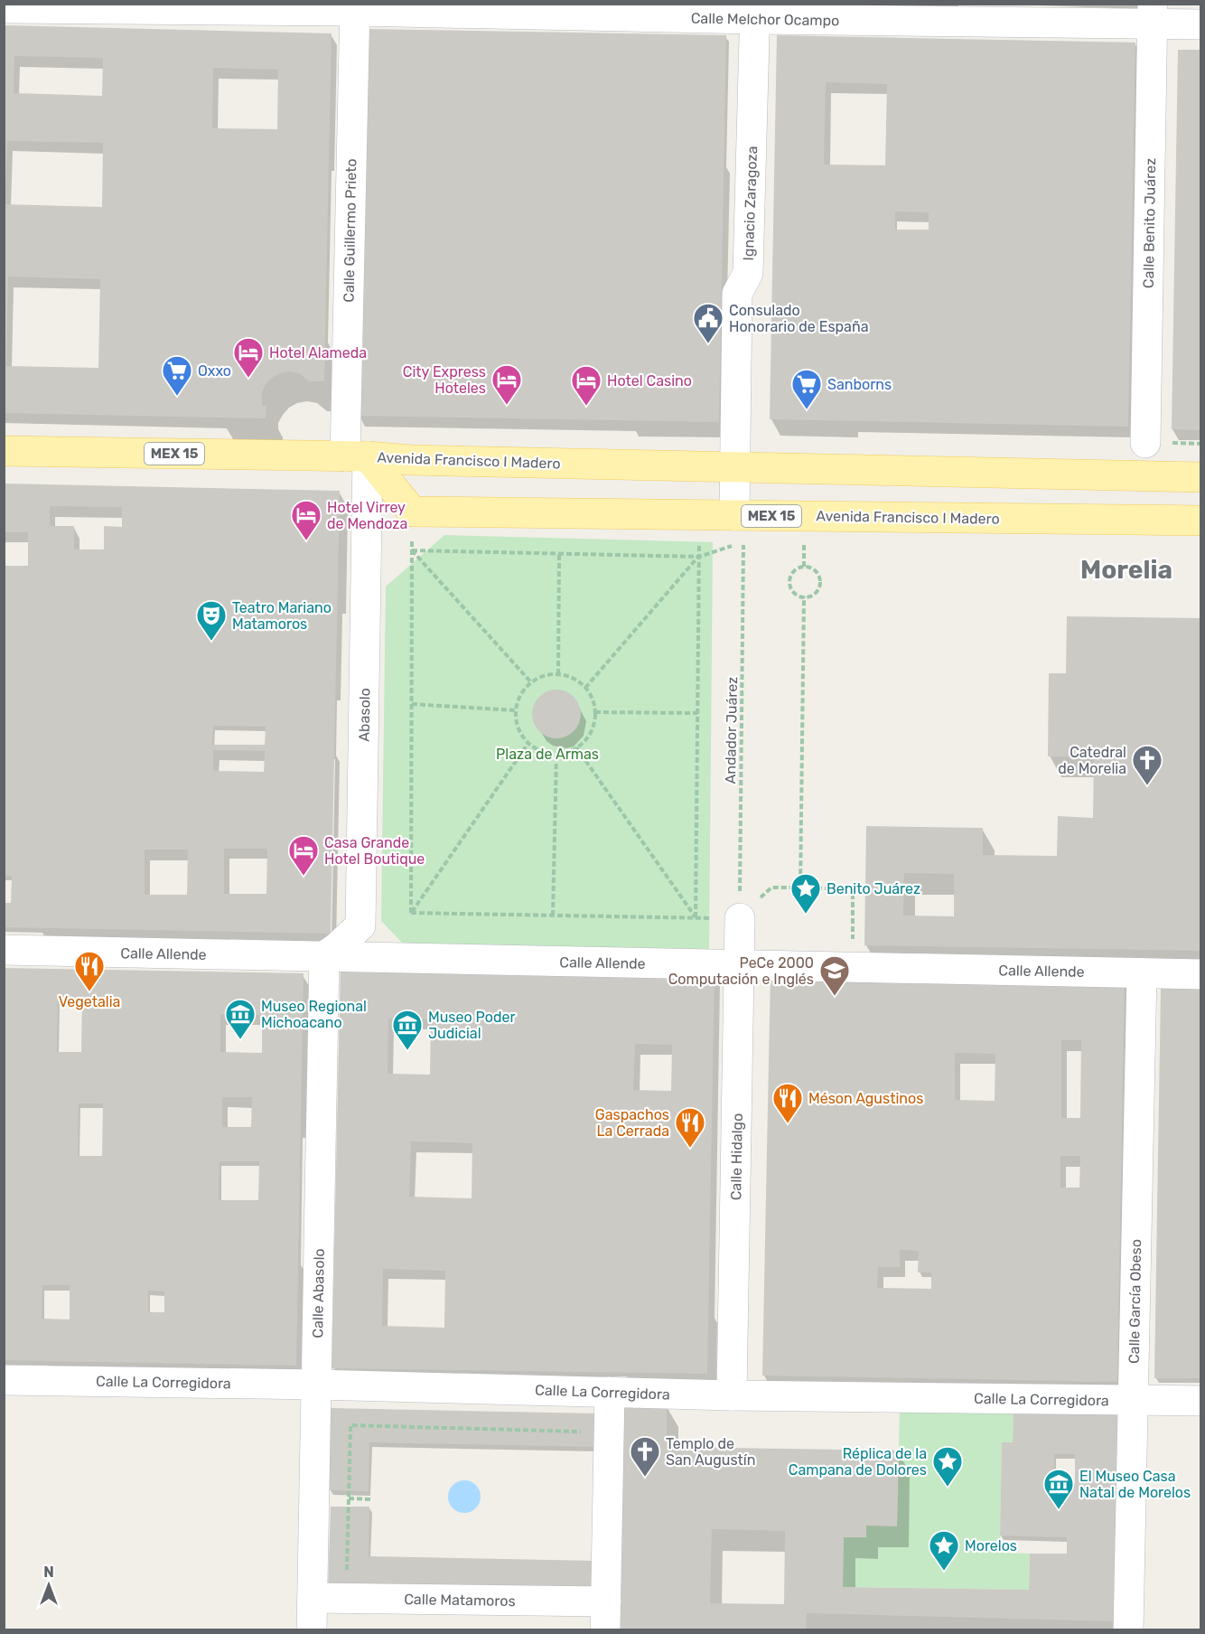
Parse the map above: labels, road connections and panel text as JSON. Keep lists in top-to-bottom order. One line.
{"streets":{"main road":["MEX 15","Avenida Francisco I Madero"],"street":["Calle Melchor Ocampo","Ignacio Zaragoza","Calle Benito Juárez","Calle Guillermo Prieto","Abasolo","Calle Allende","Calle Hidalgo","Calle Abasolo","Calle García Obeso","Calle La Corregidora","Calle Matamoros"],"path":["Andador Juárez"]},"crossings":[["Calle Melchor Ocampo","Ignacio Zaragoza"],["Calle Melchor Ocampo","Calle Benito Juárez"],["Calle Melchor Ocampo","Calle Guillermo Prieto"],["Ignacio Zaragoza","Avenida Francisco I Madero"],["Ignacio Zaragoza","Andador Juárez"],["Calle Guillermo Prieto","MEX 15"],["Calle Guillermo Prieto","Avenida Francisco I Madero"],["Calle Guillermo Prieto","Abasolo"],["MEX 15","Avenida Francisco I Madero"],["MEX 15","Abasolo"],["Avenida Francisco I Madero","Abasolo"],["Avenida Francisco I Madero","Andador Juárez"],["Abasolo","Calle Allende"],["Abasolo","Calle Abasolo"],["Andador Juárez","Calle Hidalgo"],["Calle Allende","Calle Hidalgo"],["Calle Allende","Calle Abasolo"],["Calle Allende","Calle García Obeso"],["Calle Hidalgo","Calle La Corregidora"],["Calle Abasolo","Calle La Corregidora"],["Calle Abasolo","Calle Matamoros"],["Calle García Obeso","Calle La Corregidora"],["Calle La Corregidora","Calle Matamoros"]],"districts":["Morelia"],"parks":["Plaza de Armas"],"places":{"public building":["Consulado Honorario de España"],"hotel":["Hotel Alameda","City Express Hoteles","Hotel Casino","Hotel Virrey de Mendoza","Casa Grande Hotel Boutique"],"supermarket":["Oxxo","Sanborns"],"theatre":["Teatro Mariano Matamoros"],"church":["Catedral de Morelia","Templo de San Augustín"],"place":["Benito Juárez","Réplica de la Campana de Dolores","Morelos"],"restaurant":["Vegetalia","Méson Agustinos","Gaspachos La Cerrada"],"school or university":["PeCe 2000 Computación e Inglés"],"museum":["Museo Regional Michoacano","Museo Poder Judicial","El Museo Casa Natal de Morelos"]},"north":"top"}
